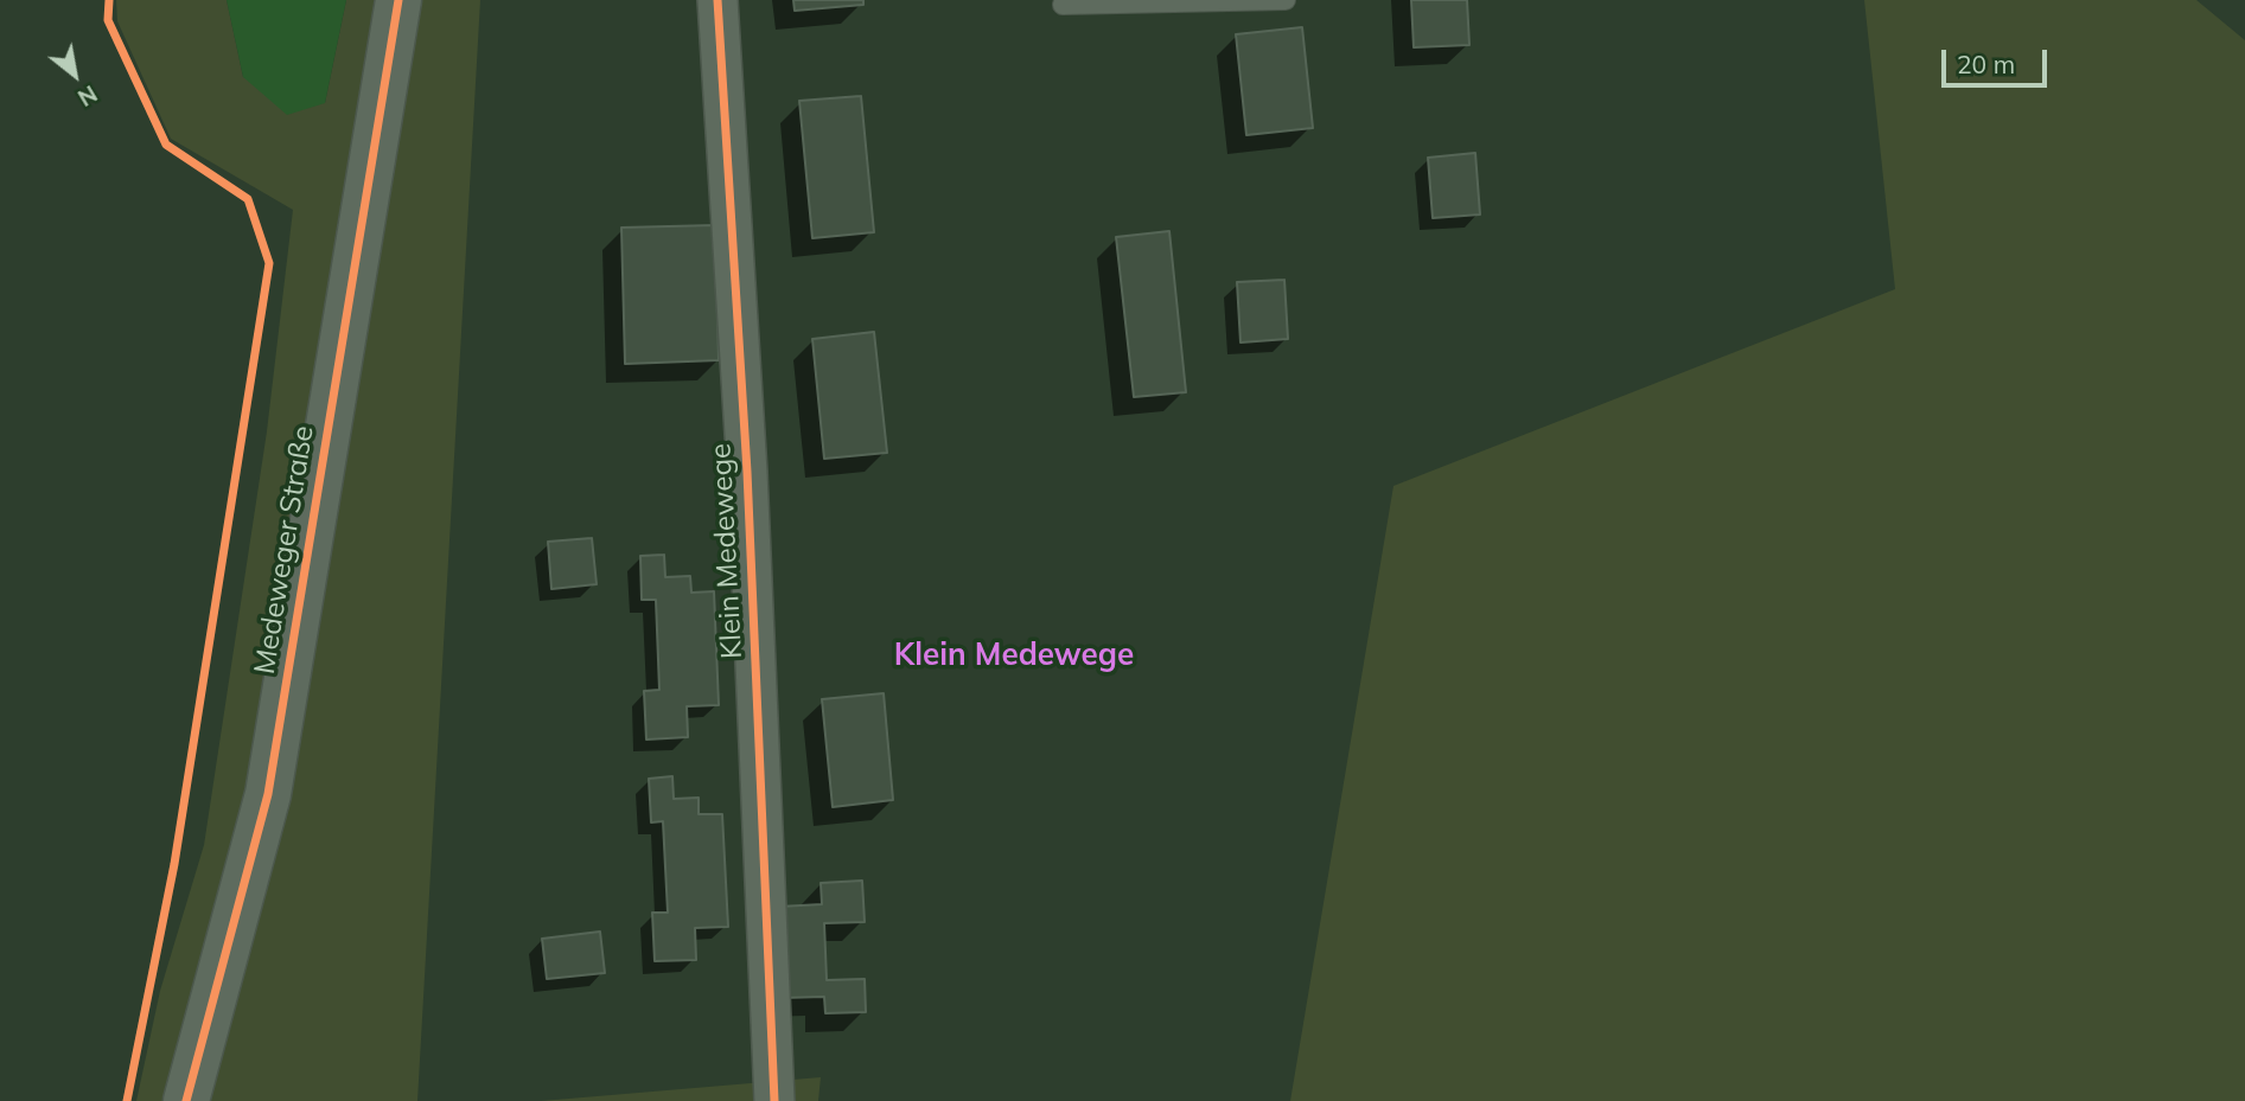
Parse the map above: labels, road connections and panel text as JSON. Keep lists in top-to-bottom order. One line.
{"streets":{"street":["Medeweger Straße","Klein Medewege"]},"districts":["Klein Medewege"],"scale_bar":"20 m","north":"bottom right"}
